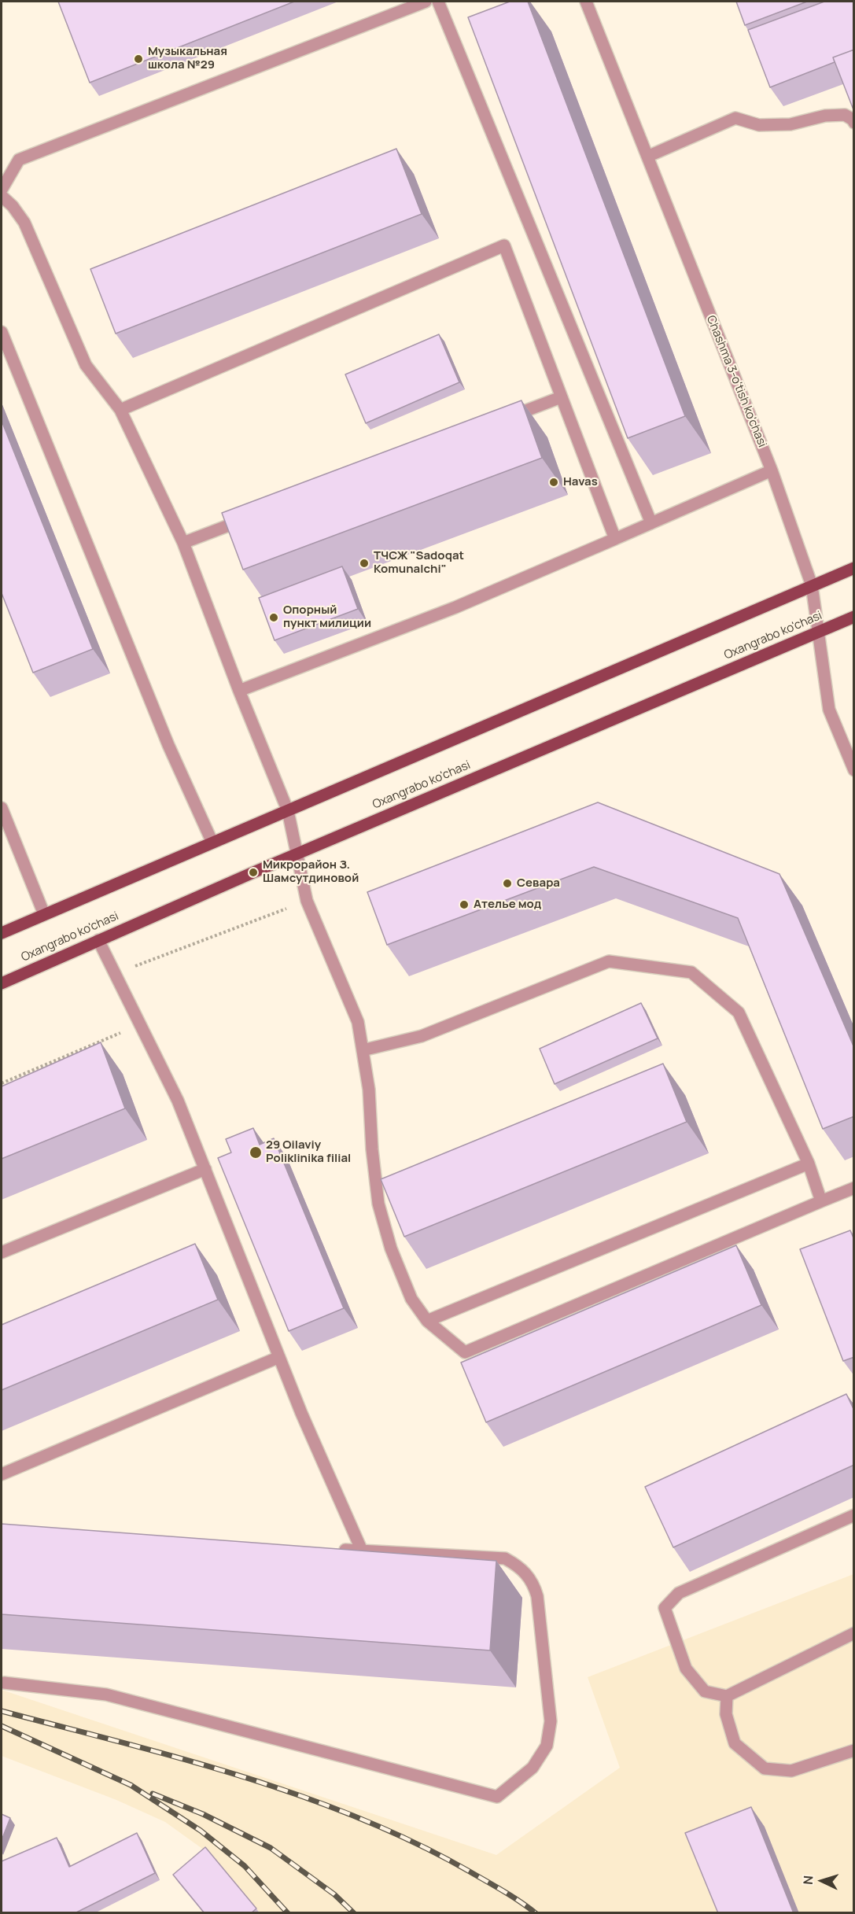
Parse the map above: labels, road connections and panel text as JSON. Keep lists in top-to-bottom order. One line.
{"streets":{"main road":["Oxangrabo ko'chasi"],"street":["Chashma 3-o'tish ko'chasi"]},"crossings":[["Chashma 3-o'tish ko'chasi","Oxangrabo ko'chasi"]],"places":["Музыкальная школа №29","Havas","ТЧСЖ \"Sadoqat Komunalchi\"","Опорный пункт милиции","Микрорайон З. Шамсутдиновой","Севара","Ателье мод","29 Oilaviy Poliklinika filial"],"north":"left"}
